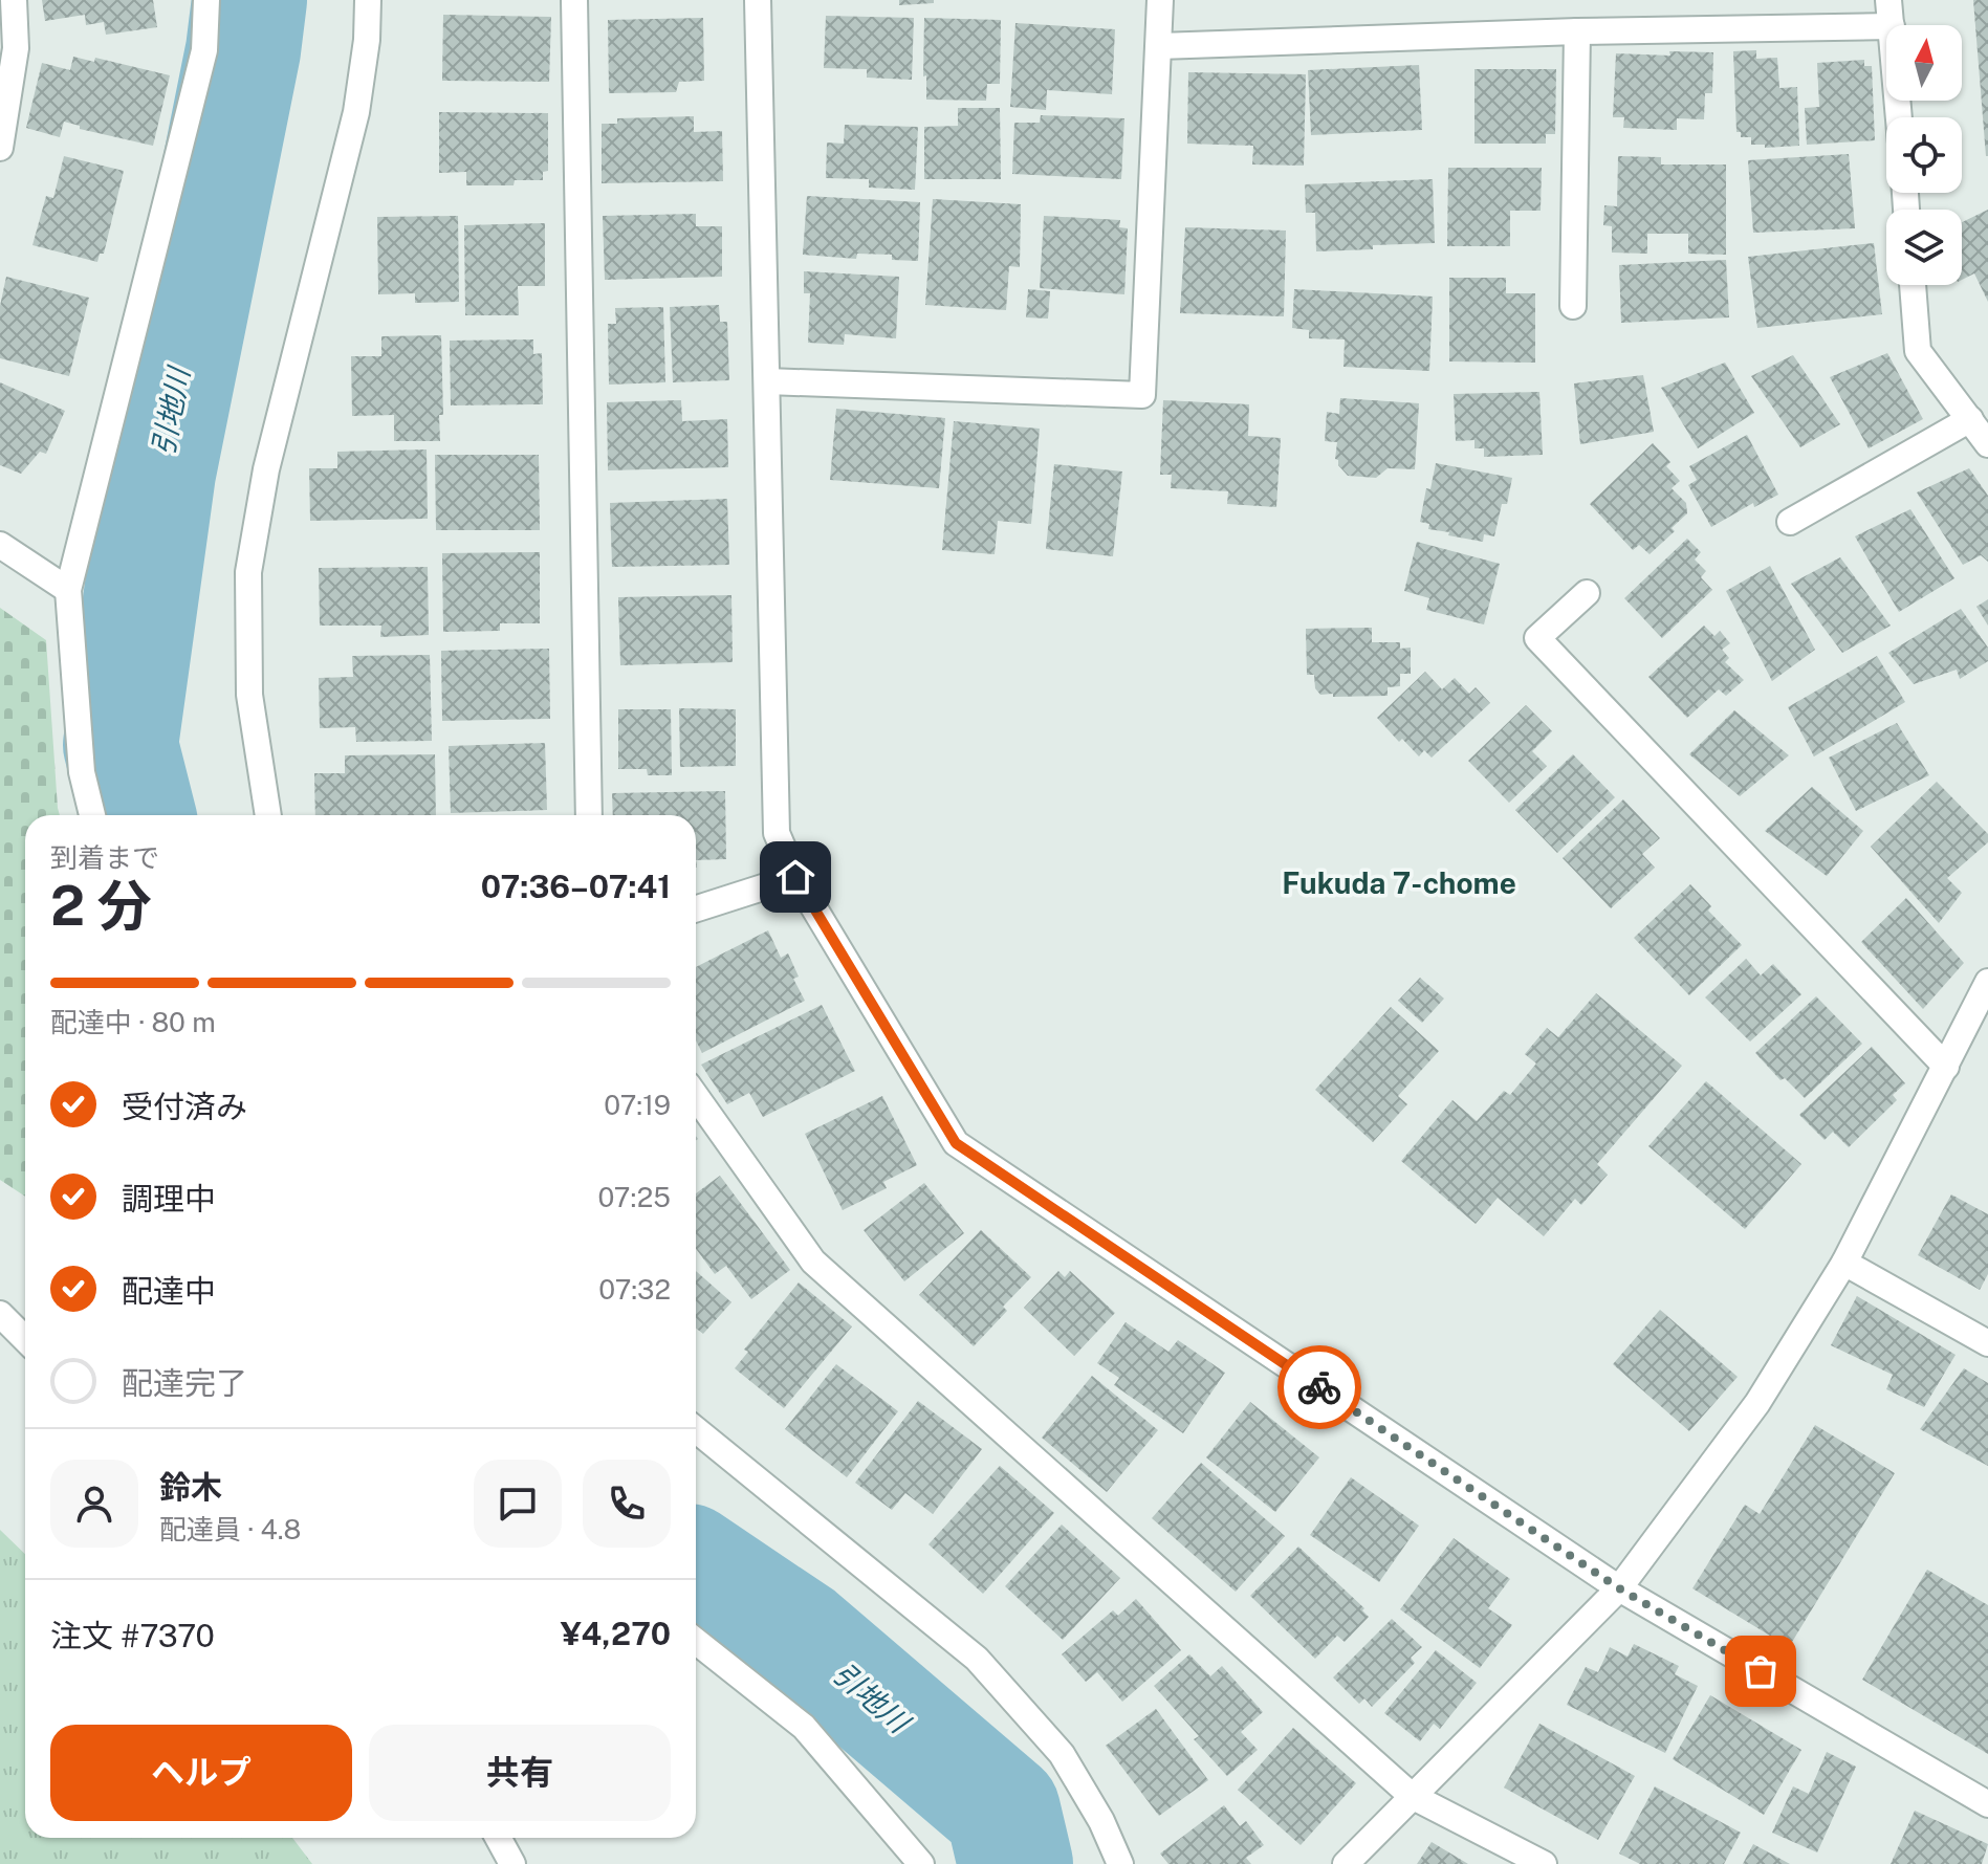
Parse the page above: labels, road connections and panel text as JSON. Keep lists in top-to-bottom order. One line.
{"districts":["Fukuda 7-chome"],"water":["引地川"],"north":"top","page":{"heading":["2 分","到着まで","07:36–07:41"],"panel":["鈴木","配達員 · 4.8","注文 #7370","¥4,270"],"bar":"配達中 · 80 m","list":[["受付済み","07:19"],["調理中","07:25"],["配達中","07:32"],"配達完了"],"buttons":["ヘルプ","共有"]}}
